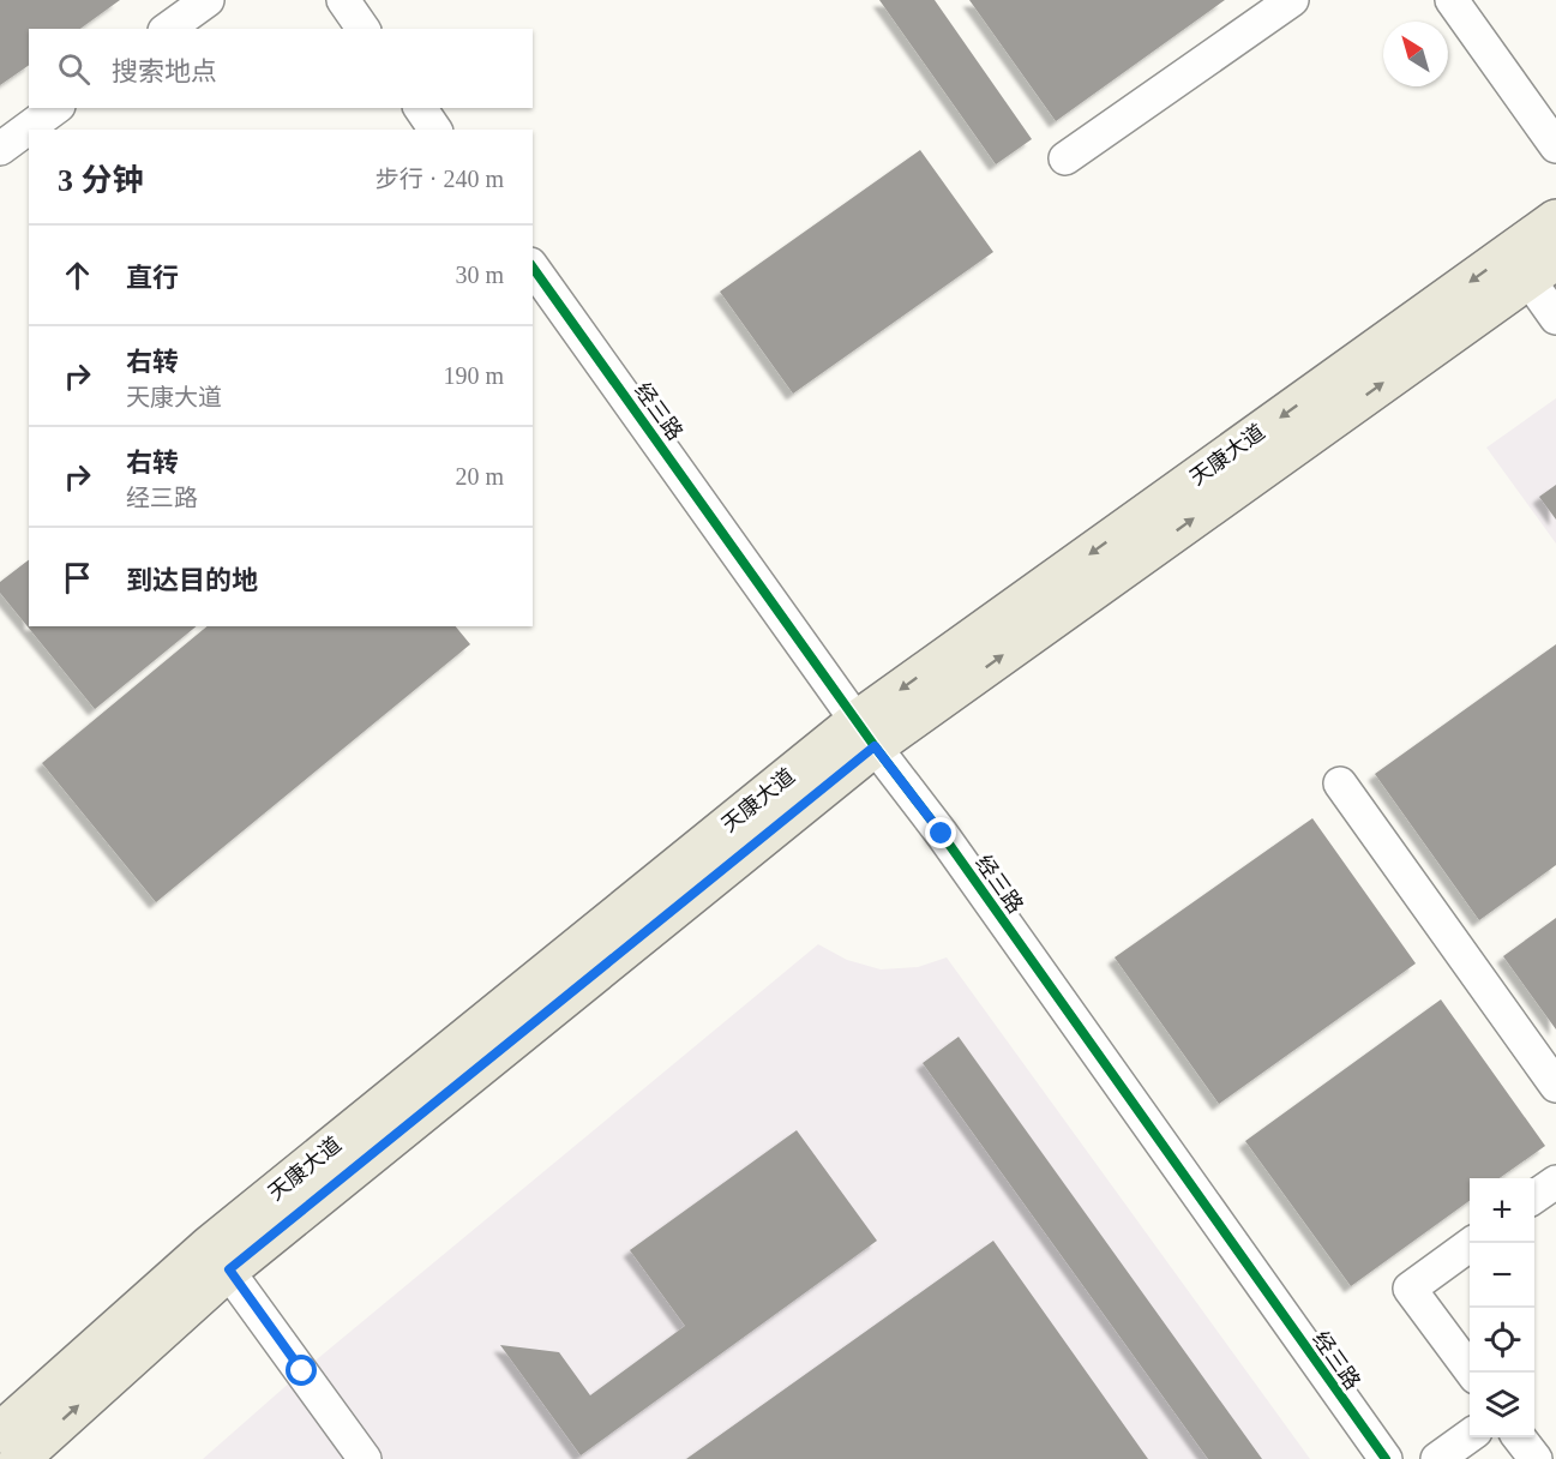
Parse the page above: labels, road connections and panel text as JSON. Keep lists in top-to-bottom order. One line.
{"streets":{"main road":["天康大道"],"street":["经三路"]},"crossings":[["经三路","天康大道"]],"north":"top left","page":{"search":"搜索地点","heading":["3 分钟","步行 · 240 m"],"list":[["直行","30 m"],["右转","天康大道","190 m"],["右转","经三路","20 m"],"到达目的地"],"map_buttons":["+","−"]}}
